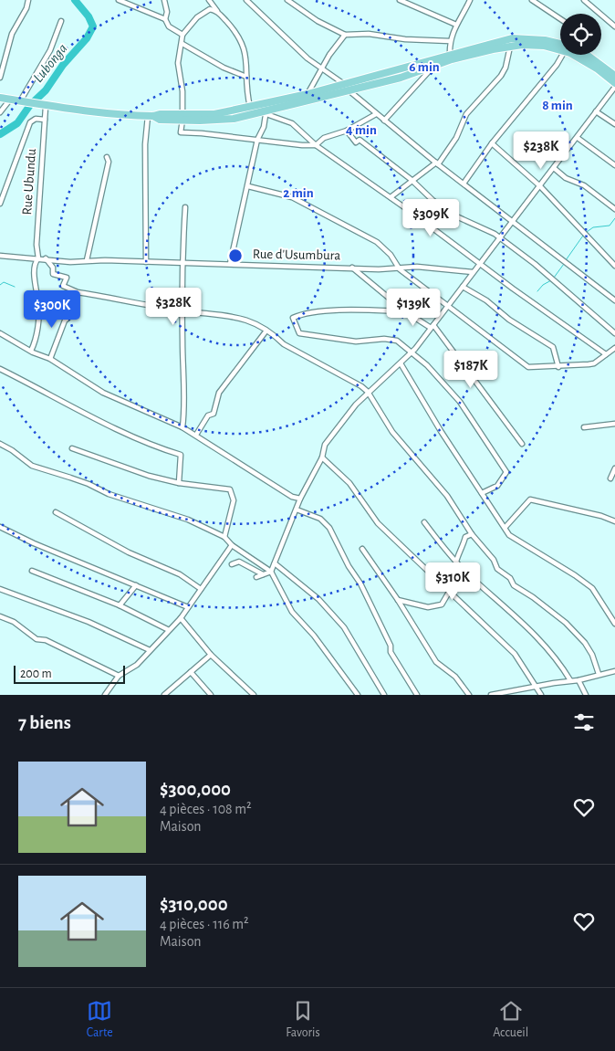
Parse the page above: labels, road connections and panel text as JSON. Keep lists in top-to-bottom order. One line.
{"streets":{"street":["Rue Ubundu","Rue d'Usumbura"]},"crossings":[["Rue Ubundu","Rue d'Usumbura"]],"water":["Lubonga"],"scale_bar":"200 m","page":{"price":["$238K","$309K","$328K","$139K","$300K","$187K","$310K"],"scale":"200 m","heading":"7 biens","list":[{"name":"$300,000","note":"4 pièces · 108 m² · Maison"},{"name":"$310,000","note":"4 pièces · 116 m² · Maison"}],"tabs":["Carte","Favoris","Accueil"]},"rings":["6 min","8 min","4 min","2 min"]}
